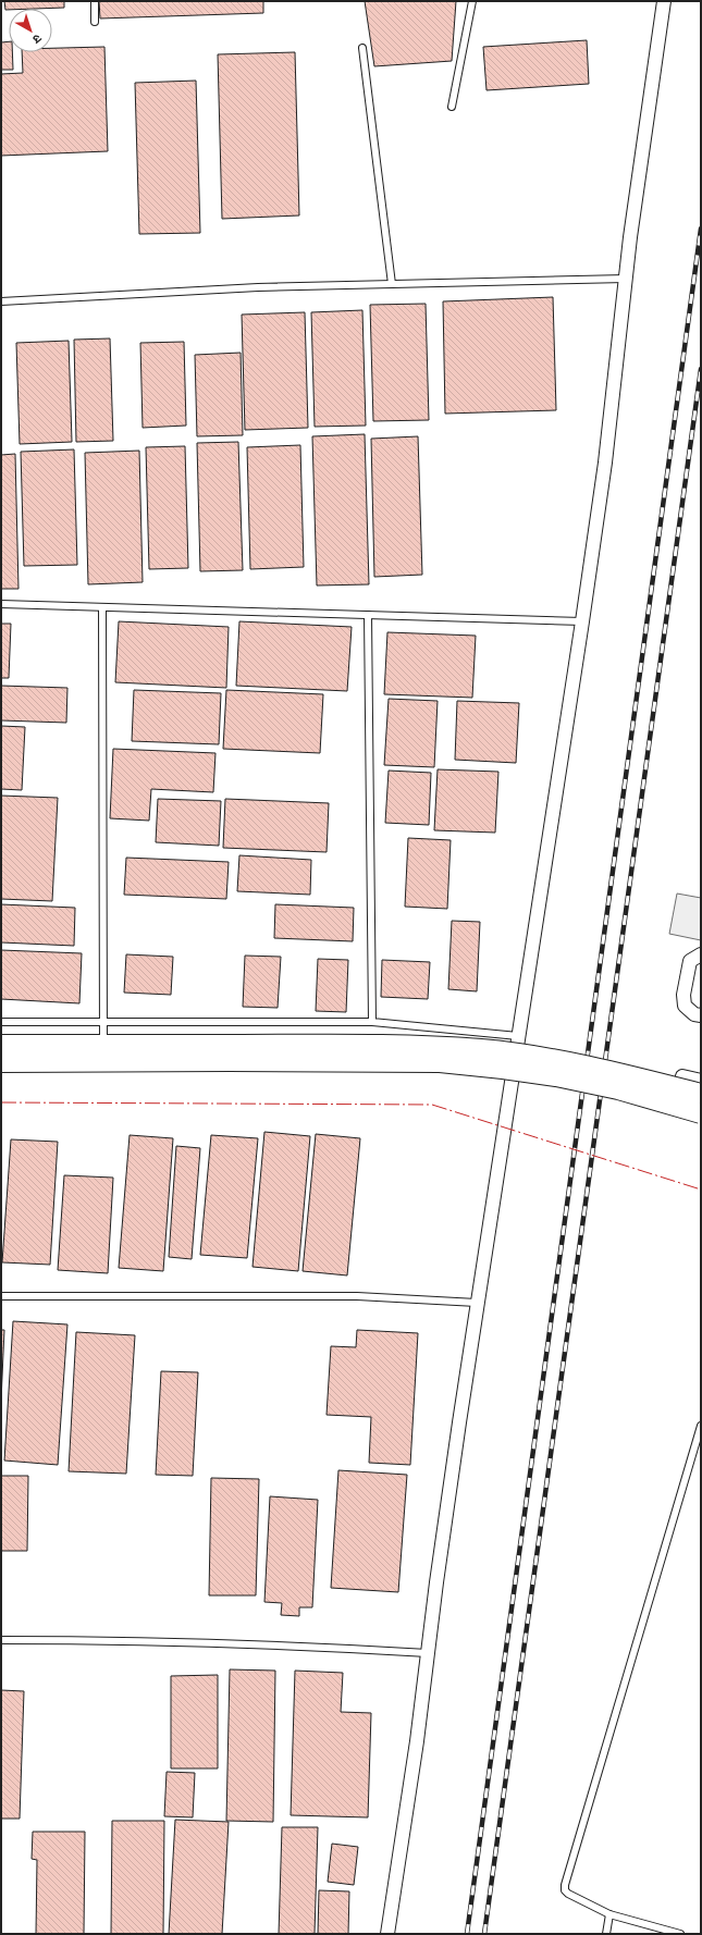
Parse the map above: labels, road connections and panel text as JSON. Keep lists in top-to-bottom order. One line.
{"north":"bottom right"}
